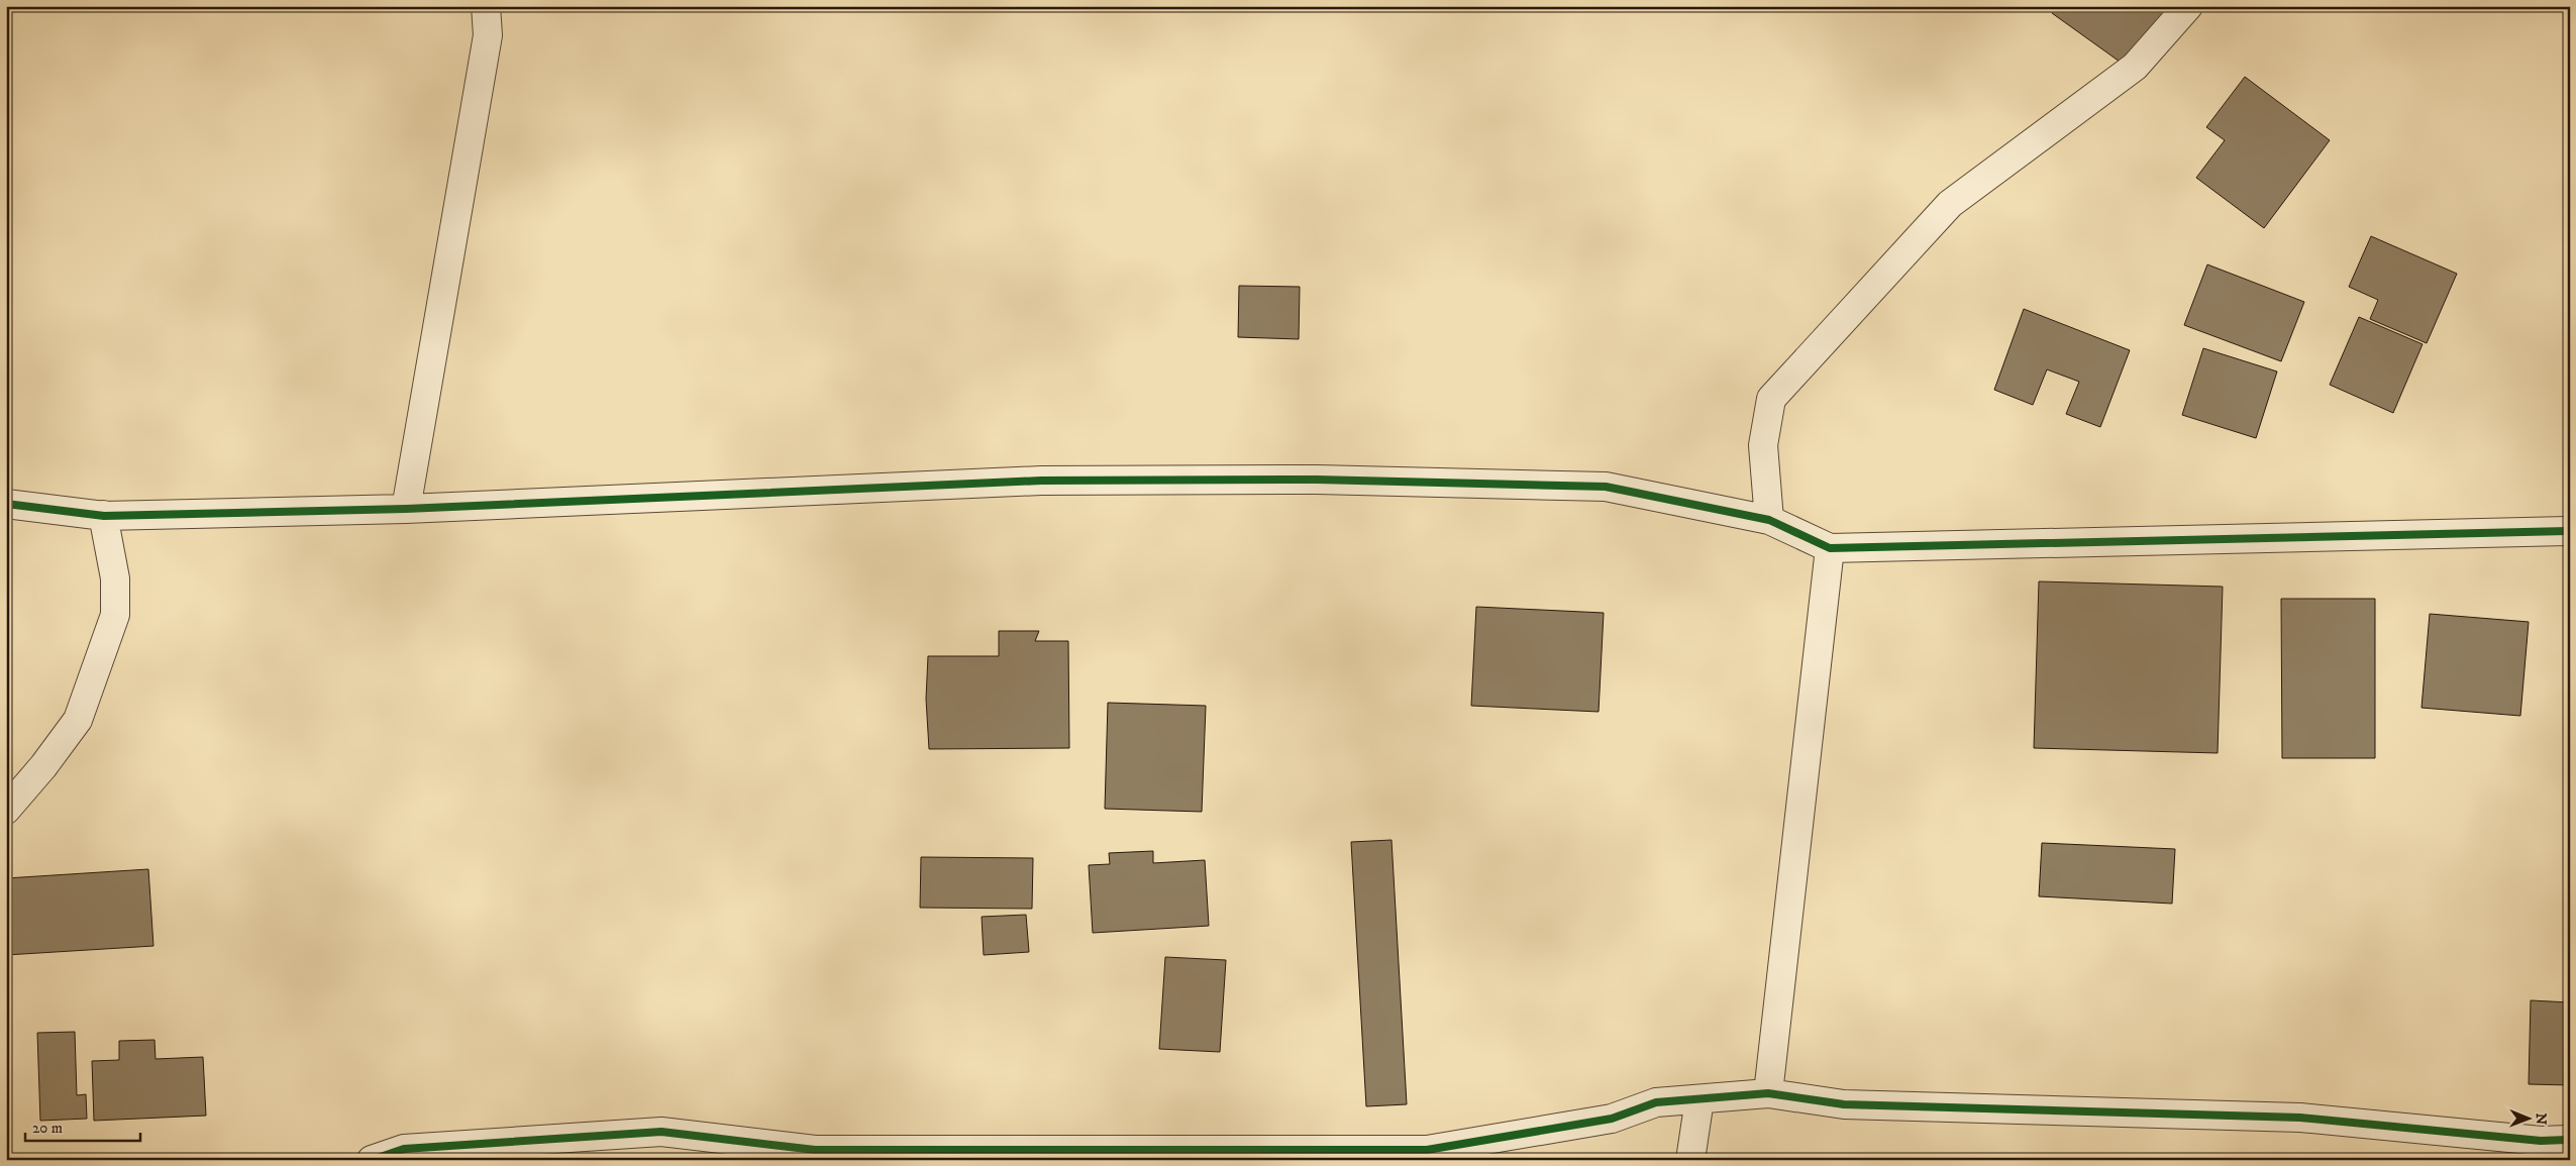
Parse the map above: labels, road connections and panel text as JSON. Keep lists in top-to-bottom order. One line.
{"scale_bar":"20 m","north":"right"}
